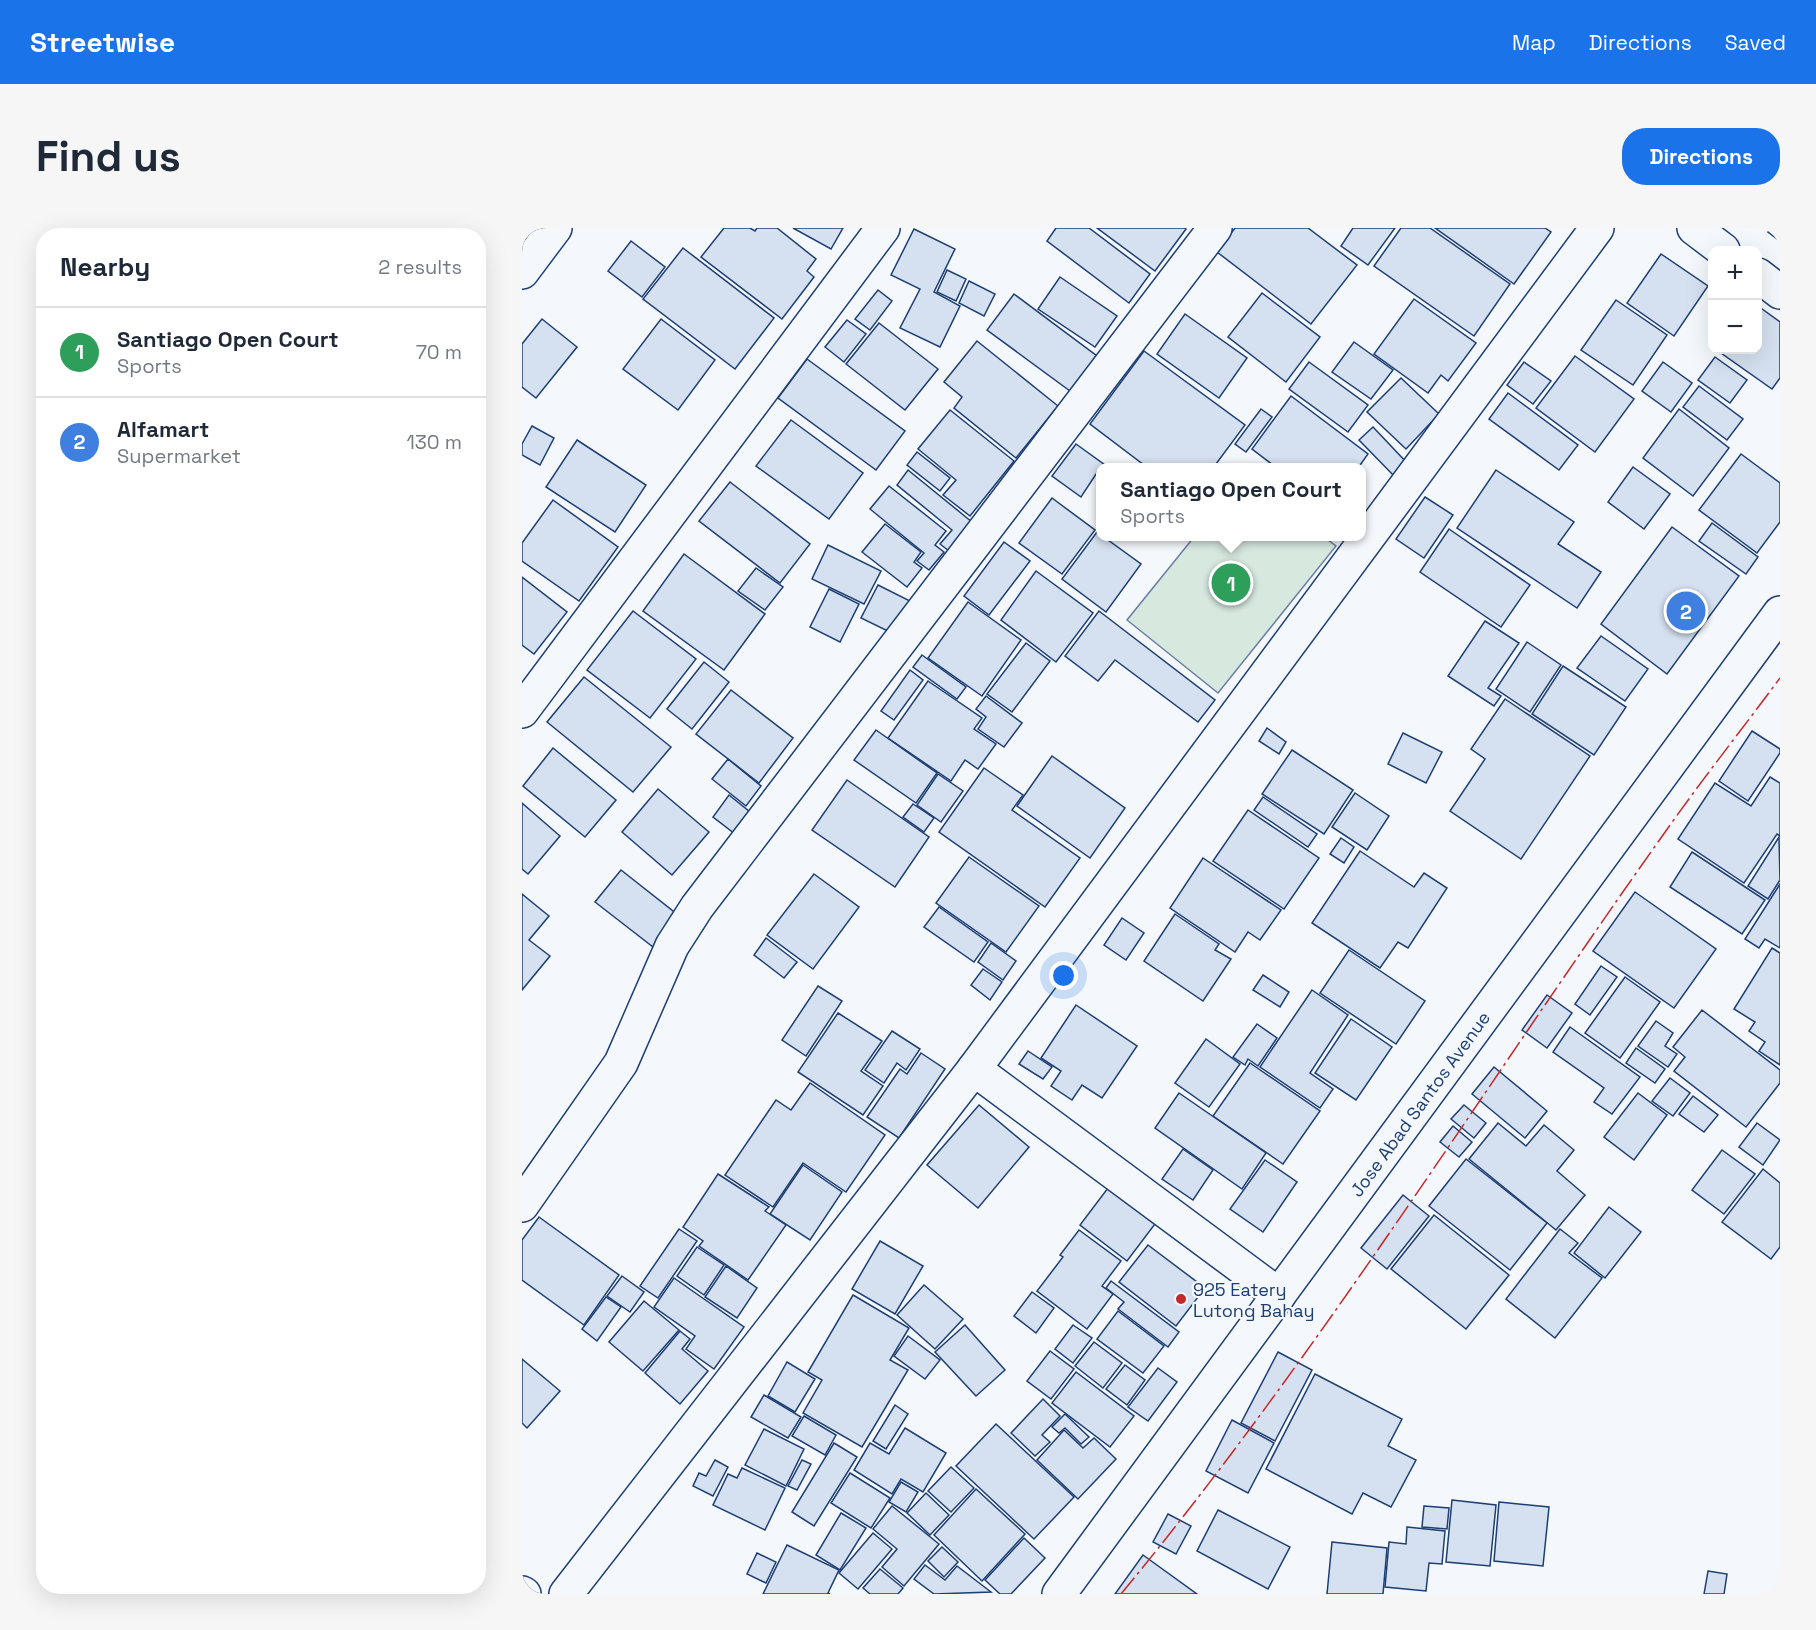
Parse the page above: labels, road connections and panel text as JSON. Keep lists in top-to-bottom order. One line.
{"streets":{"main road":["Jose Abad Santos Avenue"]},"places":["925 Eatery Lutong Bahay"],"page":{"header":"Streetwise","nav":["Map","Directions","Saved"],"buttons":"Directions","title":"Find us","heading":["Nearby","2 results"],"map_buttons":["+","−"],"list":[{"mark":"1","name":"Santiago Open Court","note":"Sports","value":"70 m"},{"mark":"2","name":"Alfamart","note":"Supermarket","value":"130 m"}],"popup":["Santiago Open Court","Sports"],"pins":["1","2"]}}
